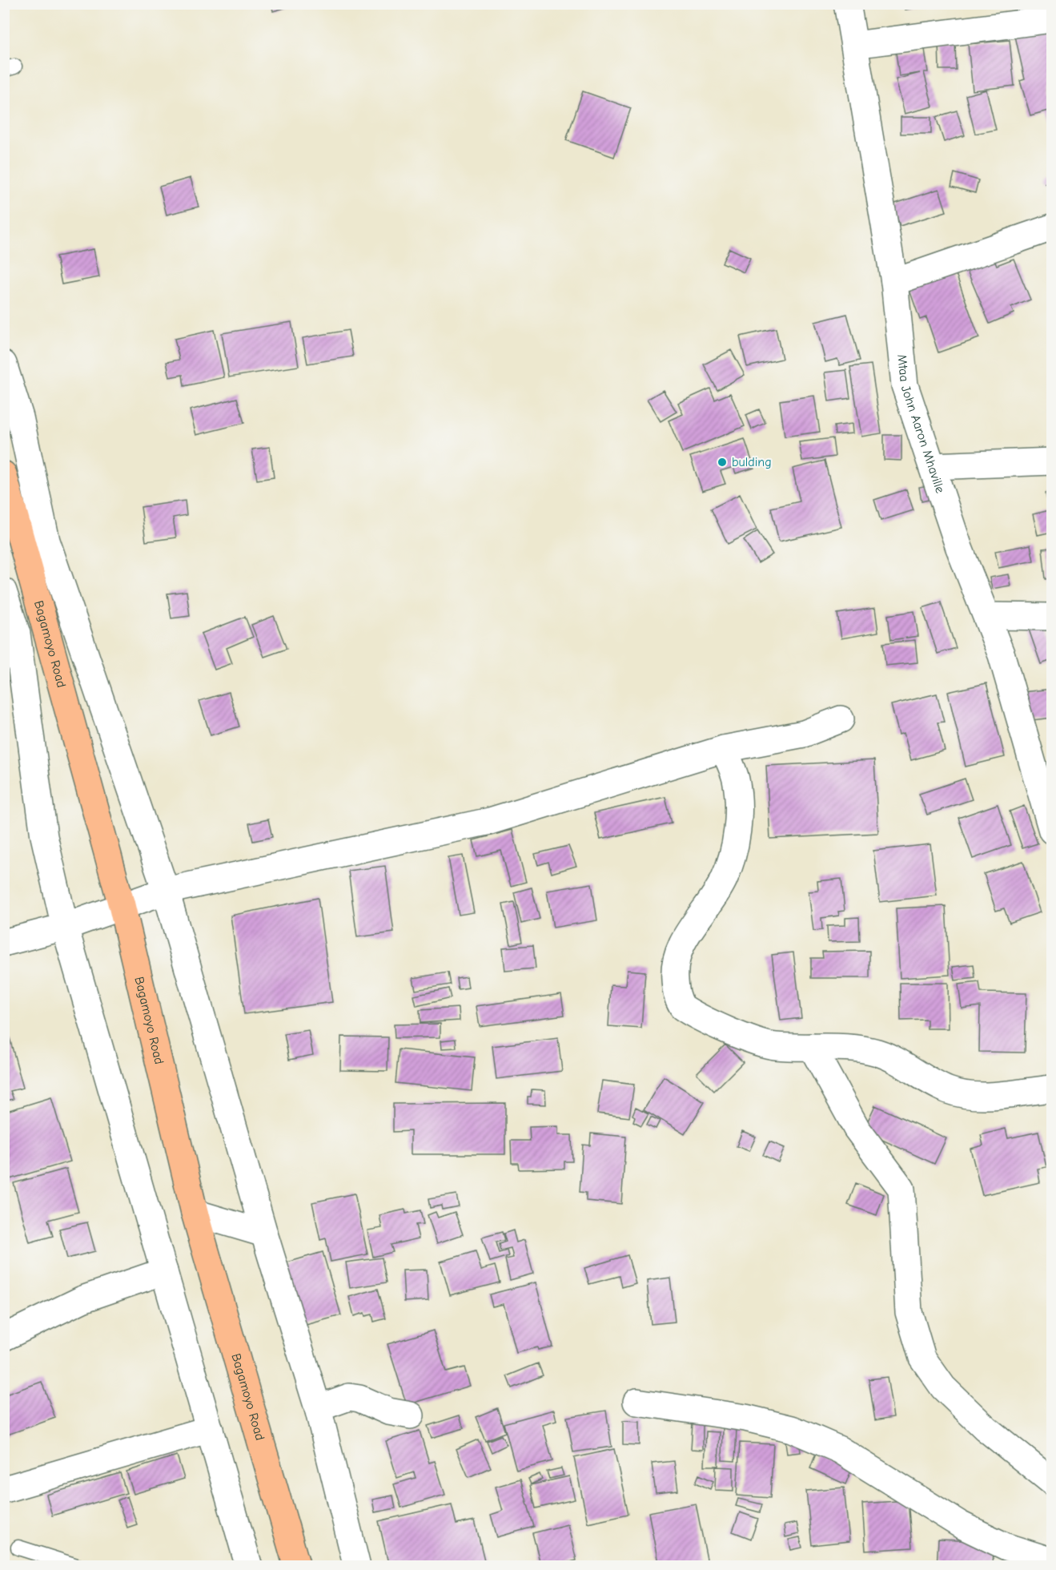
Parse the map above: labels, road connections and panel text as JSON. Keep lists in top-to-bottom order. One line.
{"streets":{"highway":["Bagamoyo Road"],"street":["Mtaa John Aaron Mhaville"]},"places":["bulding"]}
